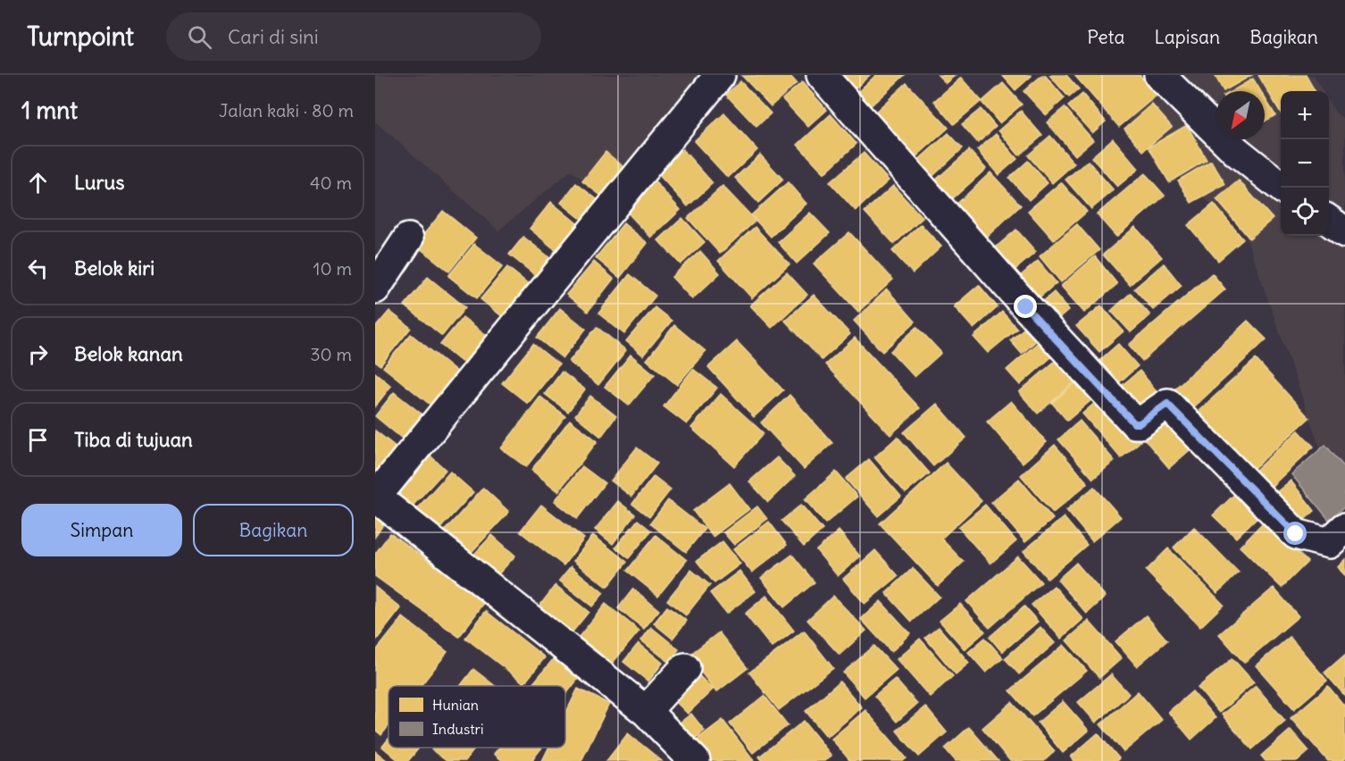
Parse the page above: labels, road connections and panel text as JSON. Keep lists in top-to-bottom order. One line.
{"legend":["Hunian","Industri"],"north":"bottom left","page":{"header":"Turnpoint","search":"Cari di sini","nav":["Peta","Lapisan","Bagikan"],"heading":["1 mnt","Jalan kaki · 80 m"],"map_buttons":["+","−"],"list":[["Lurus","40 m"],["Belok kiri","10 m"],["Belok kanan","30 m"],"Tiba di tujuan"],"buttons":["Simpan","Bagikan"]}}
